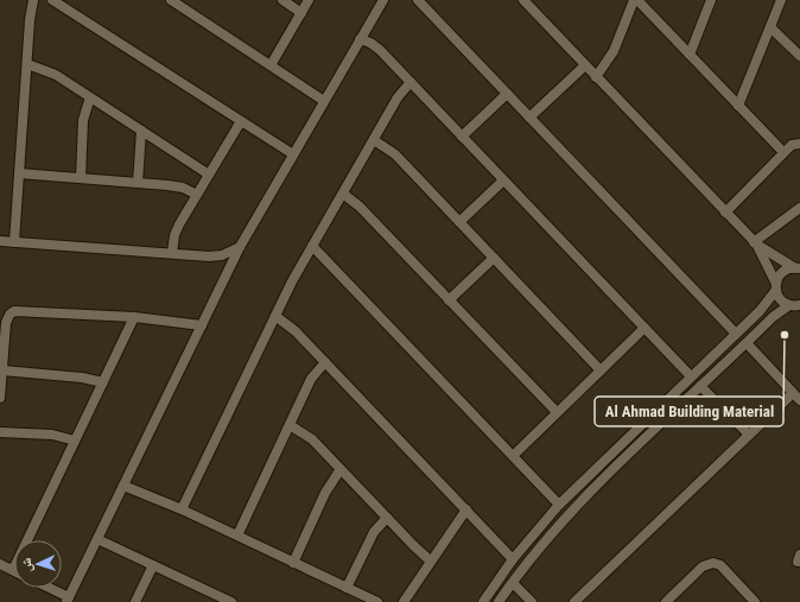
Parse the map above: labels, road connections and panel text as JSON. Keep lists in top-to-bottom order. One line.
{"places":["Al Ahmad Building Material"],"north":"left"}
